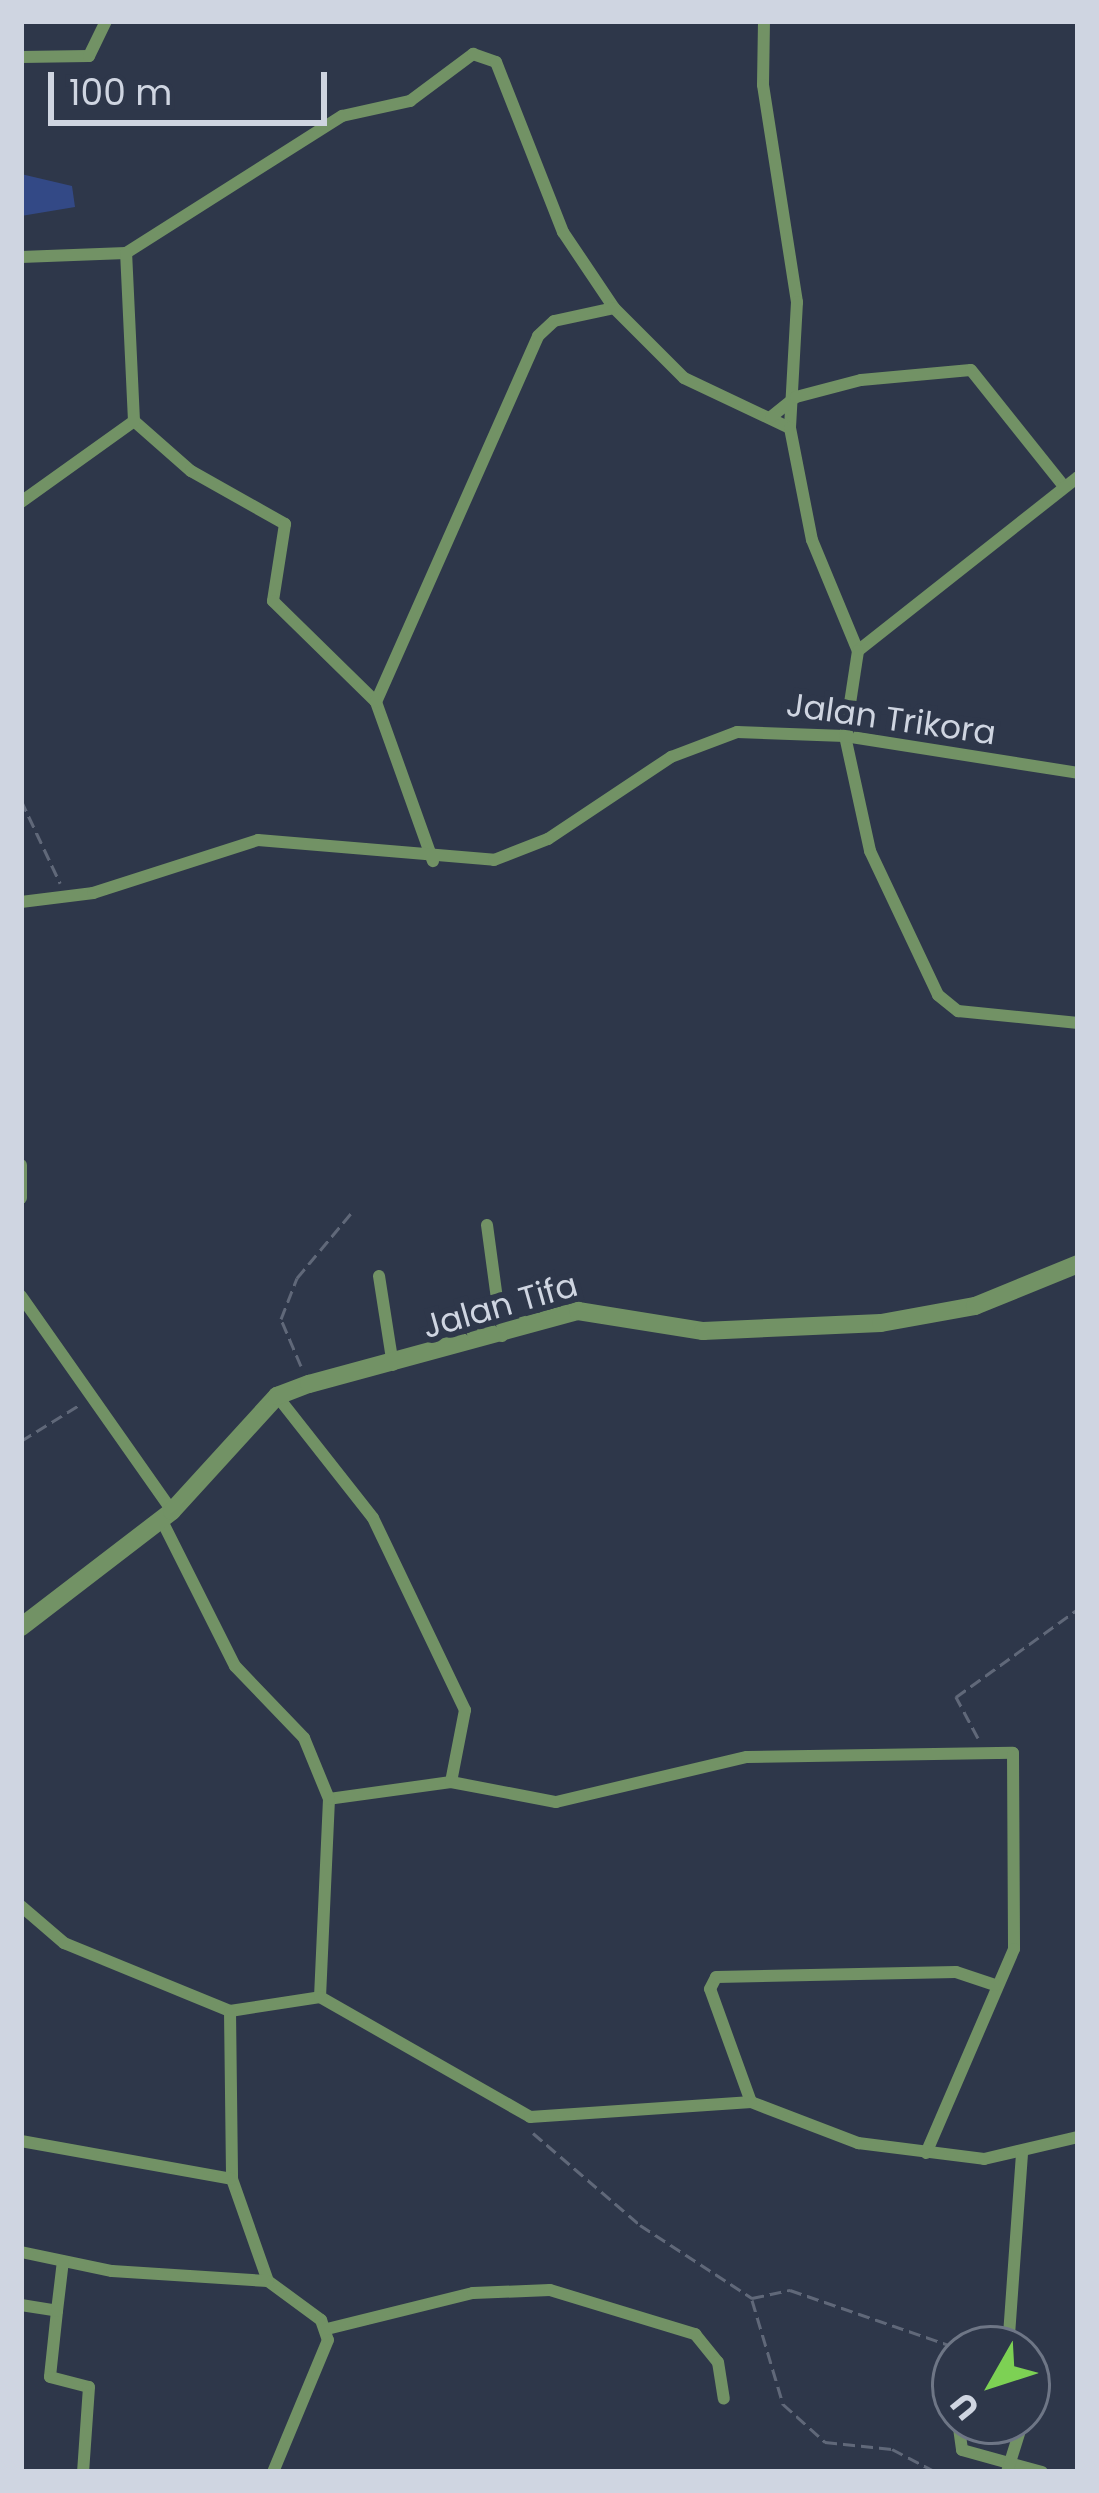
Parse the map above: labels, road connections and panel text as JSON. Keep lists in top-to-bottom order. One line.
{"streets":{"street":["Jalan Trikora","Jalan Tifa"]},"scale_bar":"100 m","north":"bottom left"}
